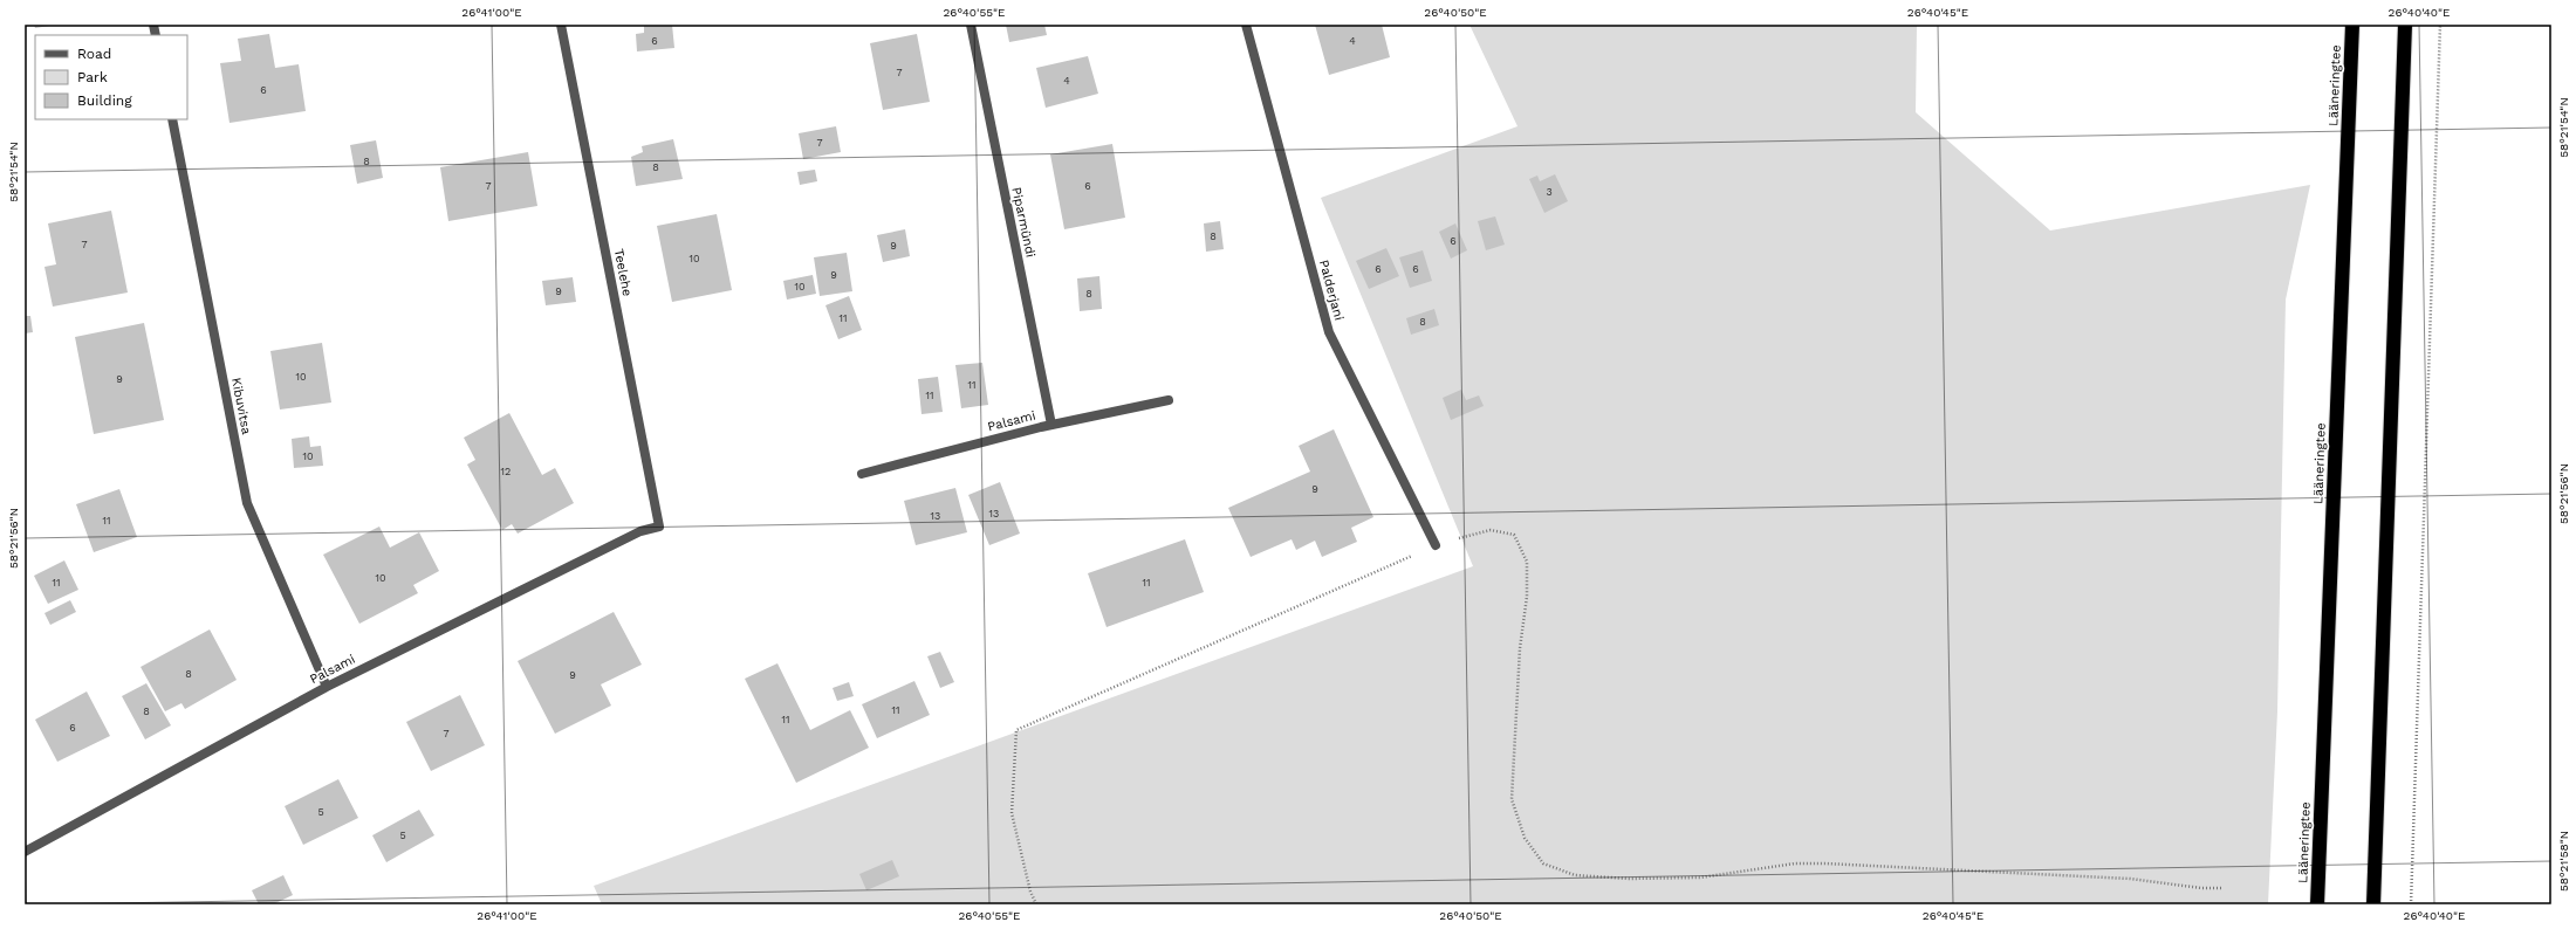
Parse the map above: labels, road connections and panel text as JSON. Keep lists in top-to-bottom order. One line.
{"streets":{"highway":["Lääneringtee"],"street":["Piparmündi","Teelehe","Palderjani","Kibuvitsa","Palsami"]},"crossings":[["Piparmündi","Palsami"],["Teelehe","Palsami"],["Kibuvitsa","Palsami"]],"house_numbers":["6","4","7","4","6","7","8","8","7","6","3","8","6","7","9","10","6","6","9","10","9","8","11","8","10","9","11","11","10","12","9","13","13","11","10","11","11","8","9","11","8","11","6","7","5","5"],"legend":["Road","Park","Building"],"coordinates":["26°41'00\"E","26°40'55\"E","26°40'50\"E","26°40'45\"E","26°40'40\"E","58°21'54\"N","58°21'56\"N","58°21'58\"N"]}
